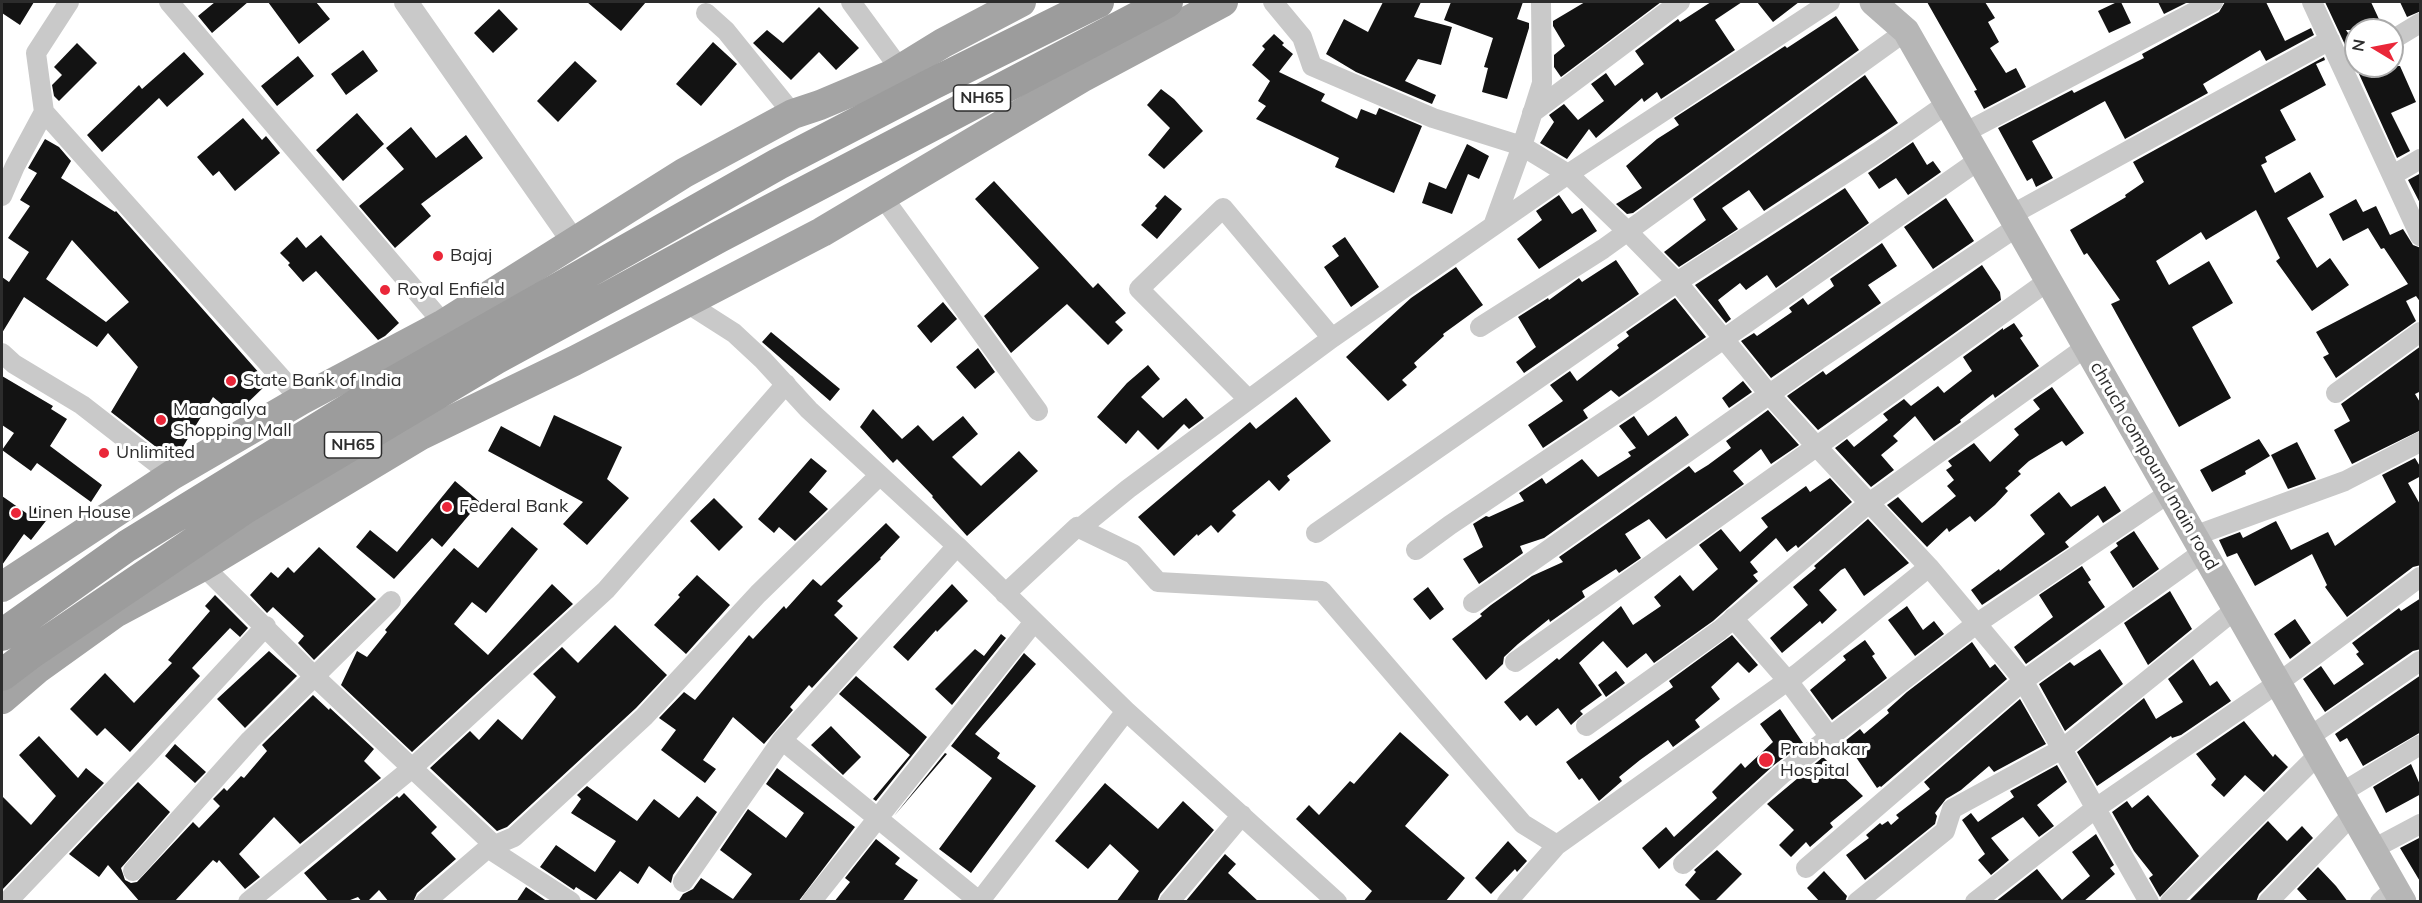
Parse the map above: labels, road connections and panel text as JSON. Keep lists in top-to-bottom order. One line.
{"streets":{"highway":["NH65"],"main road":["chruch compound main road"]},"places":["Bajaj","Royal Enfield","State Bank of India","Maangalya Shopping Mall","Unlimited","Federal Bank","Linen House","Prabhakar Hospital"],"north":"left"}
